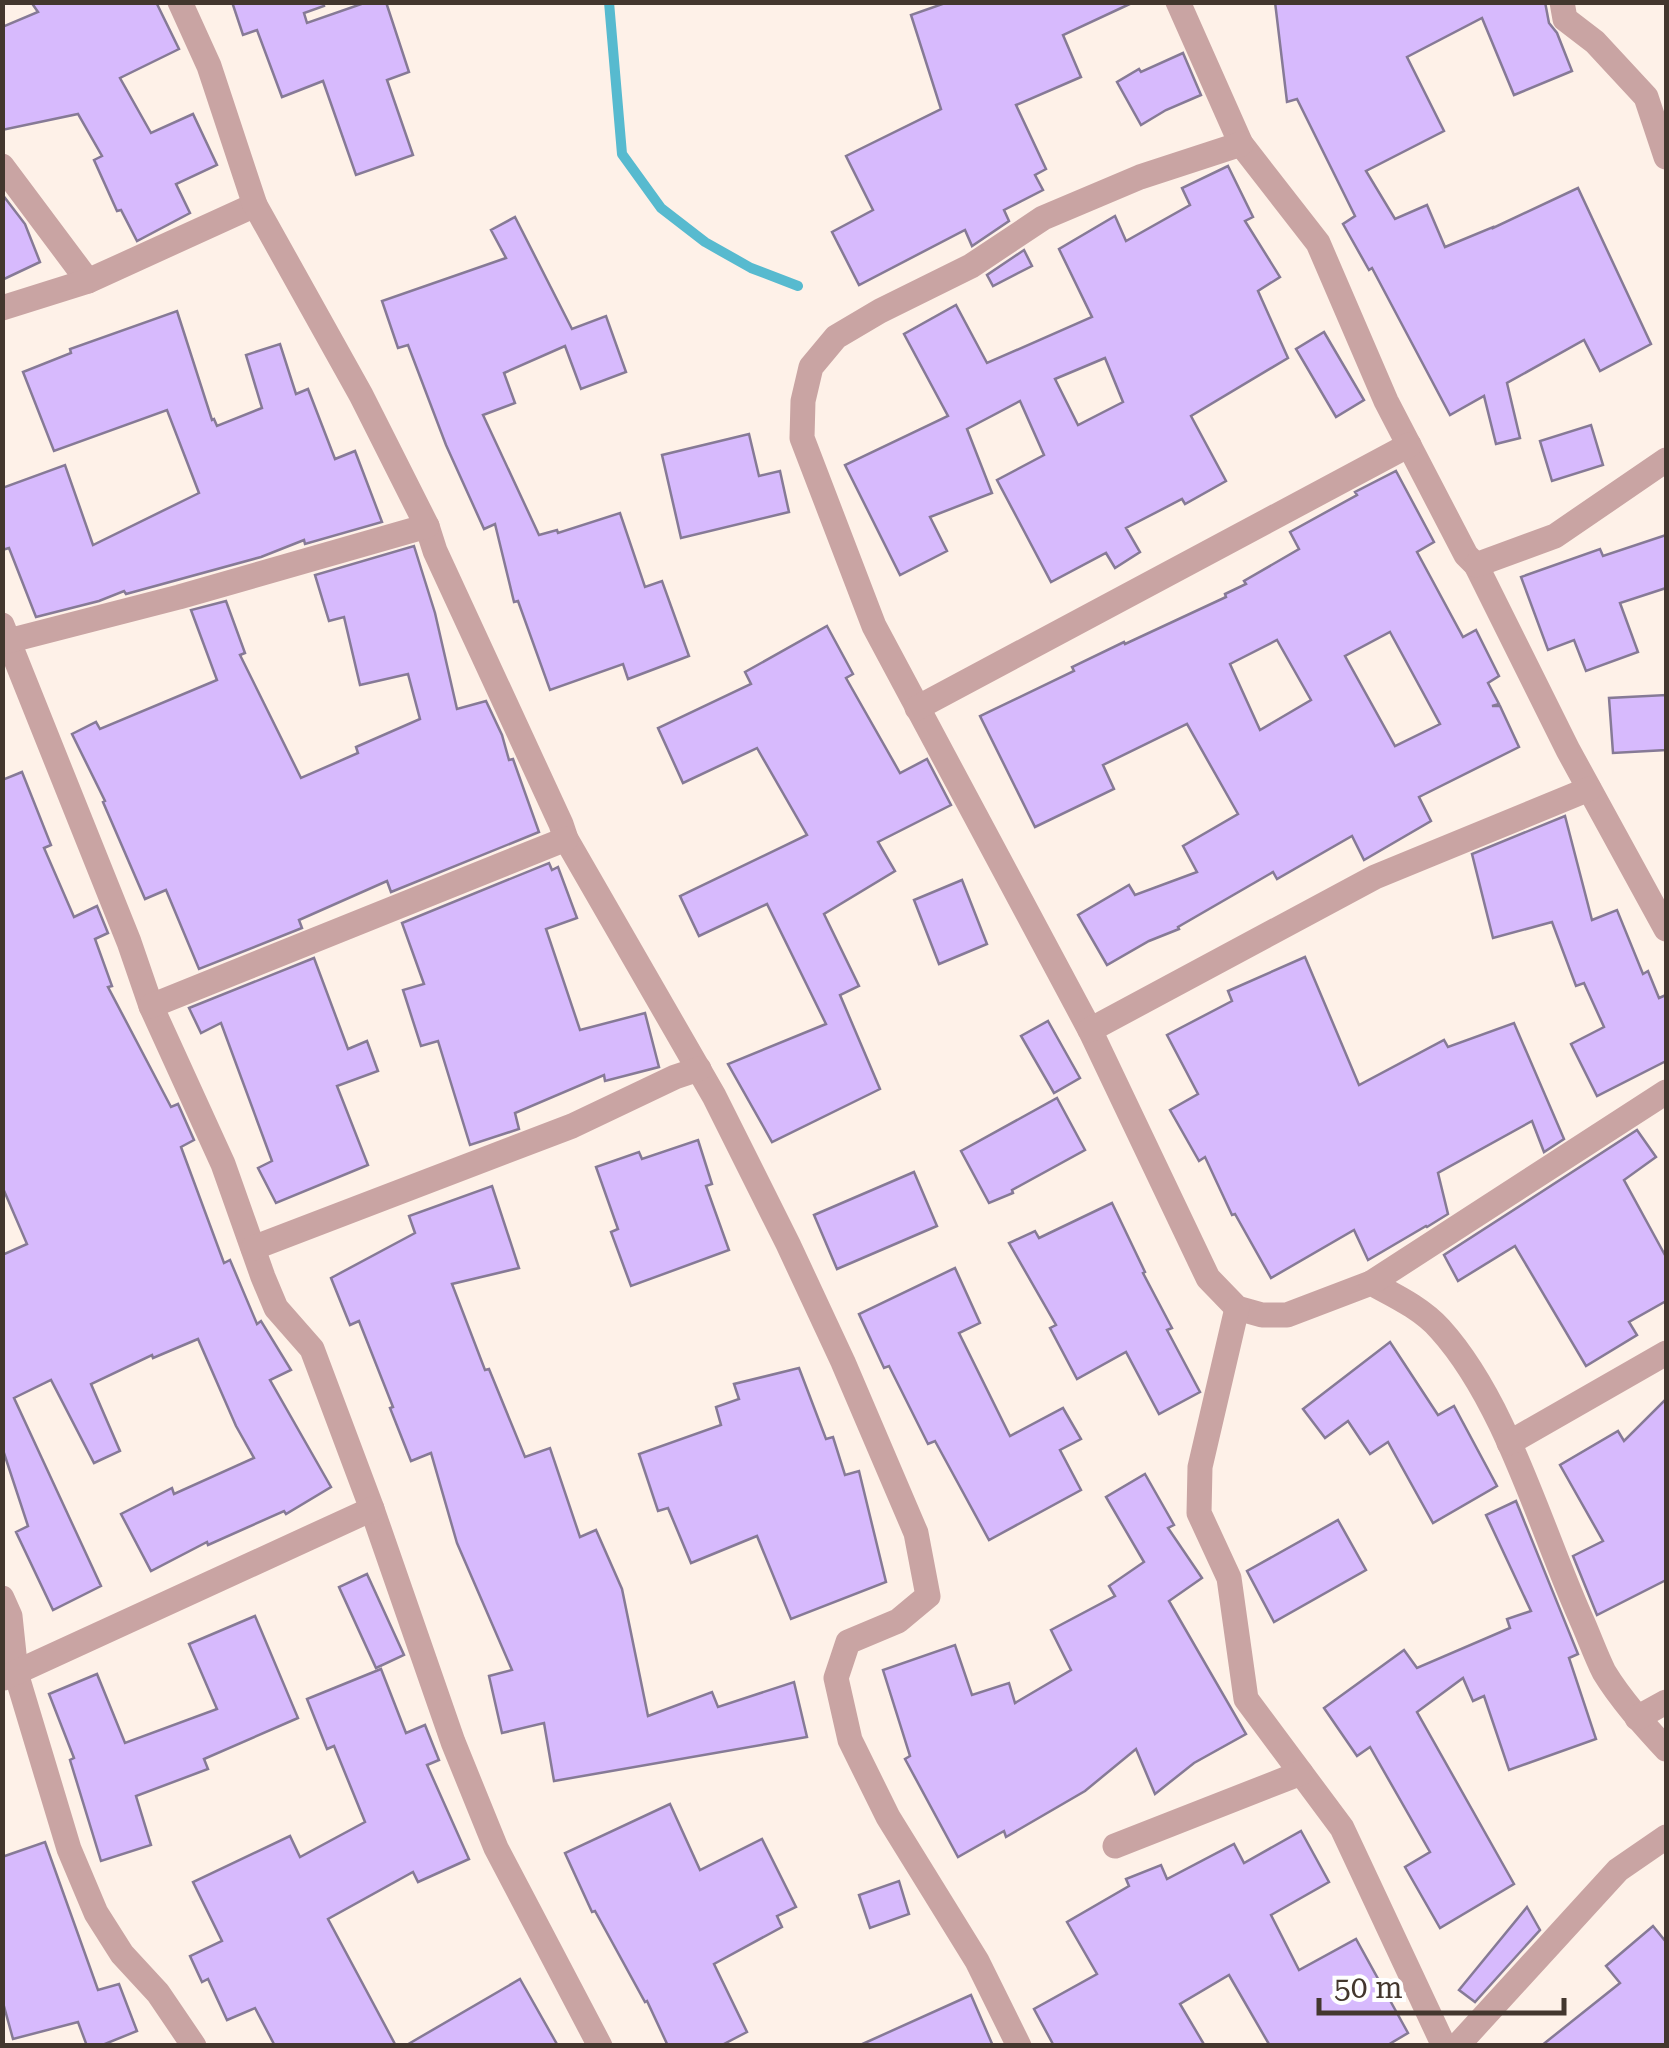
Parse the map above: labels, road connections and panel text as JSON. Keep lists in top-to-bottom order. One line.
{"scale_bar":"50 m"}
